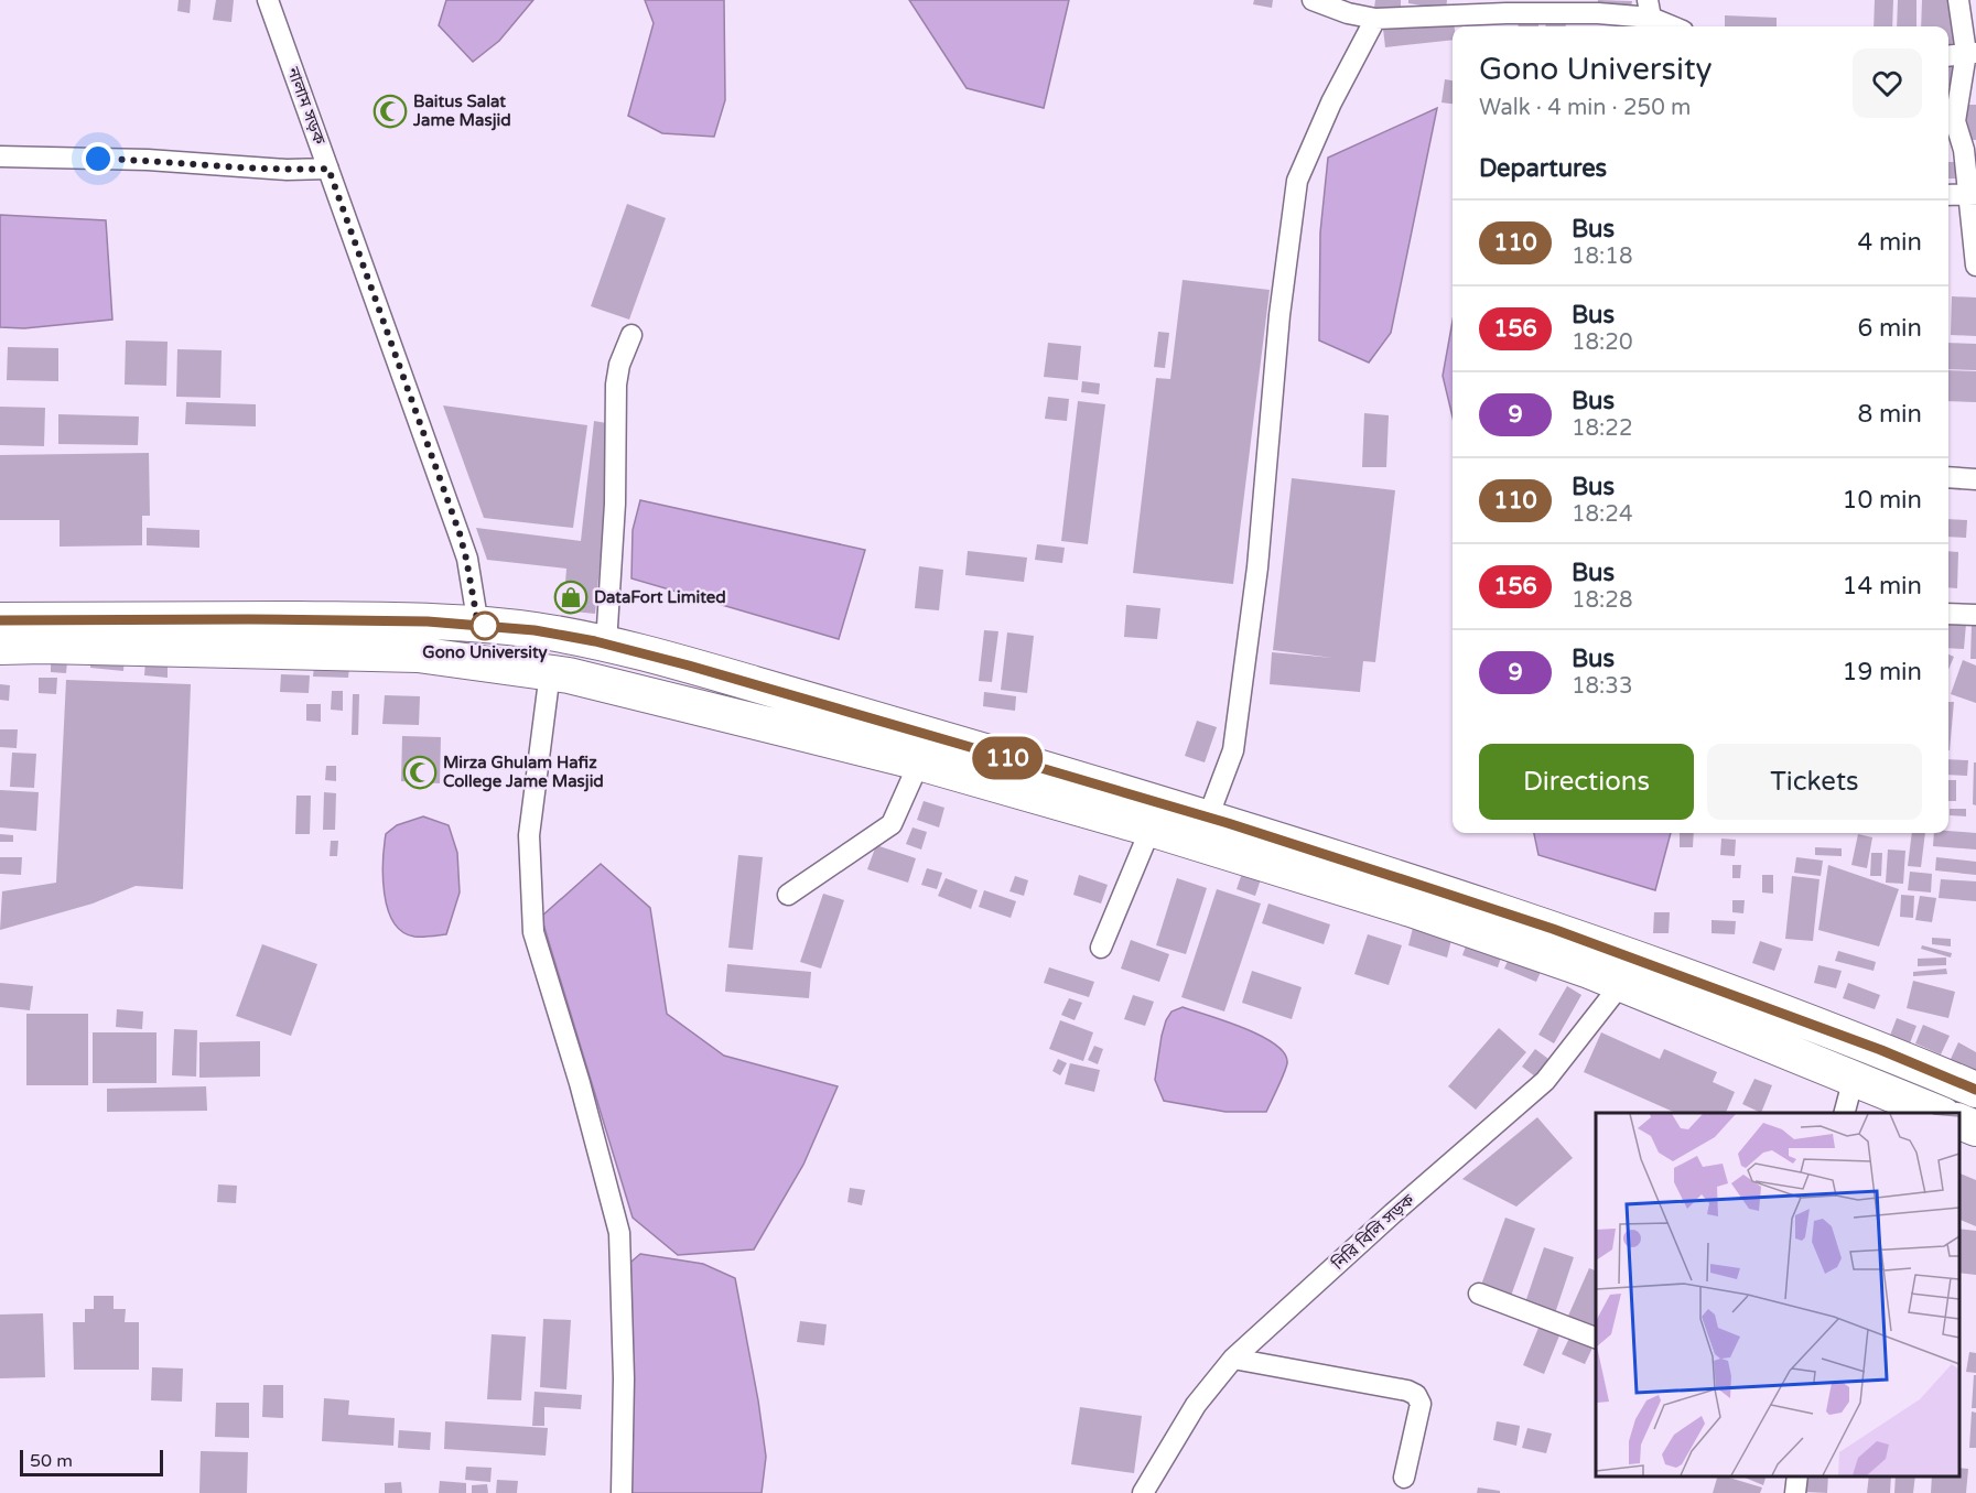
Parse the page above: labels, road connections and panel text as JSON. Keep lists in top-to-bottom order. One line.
{"streets":{"street":["নালাম সড়ক","নিরি বিলি সড়ক"]},"places":{"mosque":["Baitus Salat Jame Masjid","Mirza Ghulam Hafiz College Jame Masjid"],"shop":["DataFort Limited"],"other":["Gono University"]},"lines":["bus line 110"],"scale_bar":"50 m","page":{"on_map":"110","heading":[["Gono University","Walk · 4 min · 250 m"],"Departures"],"list":[{"mark":"110","name":"Bus","note":"18:18","value":"4 min"},{"mark":"156","name":"Bus","note":"18:20","value":"6 min"},{"mark":"9","name":"Bus","note":"18:22","value":"8 min"},{"mark":"110","name":"Bus","note":"18:24","value":"10 min"},{"mark":"156","name":"Bus","note":"18:28","value":"14 min"},{"mark":"9","name":"Bus","note":"18:33","value":"19 min"}],"buttons":["Directions","Tickets"],"scale":"50 m"}}
